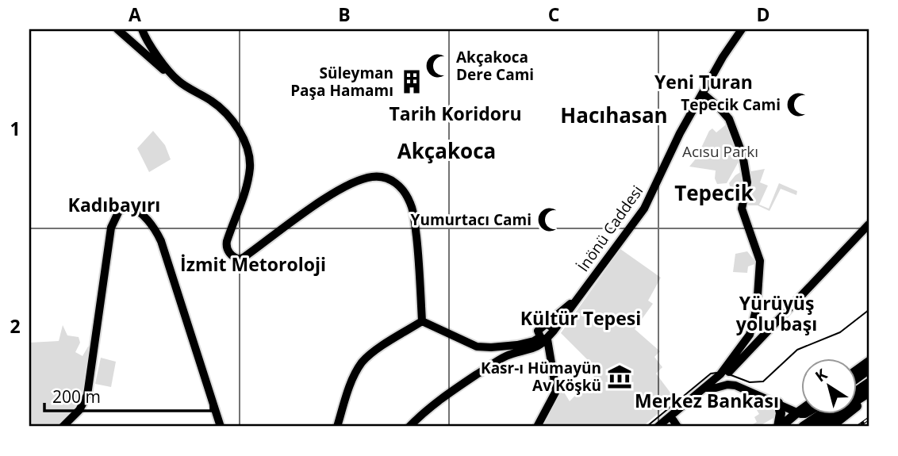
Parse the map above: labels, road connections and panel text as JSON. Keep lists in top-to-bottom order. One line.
{"streets":{"main road":["İnönü Caddesi"]},"districts":["Yeni Turan","Tarih Koridoru","Hacıhasan","Akçakoca","Tepecik","Kadıbayırı","İzmit Metoroloji","Yürüyüş yolu başı","Kültür Tepesi","Merkez Bankası"],"parks":["Acısu Parkı"],"places":{"mosque":["Akçakoca Dere Cami","Tepecik Cami","Yumurtacı Cami"],"building":["Süleyman Paşa Hamamı"],"museum":["Kasr-ı Hümayün Av Köşkü"]},"scale_bar":"200 m","north":"top left","grid":{"columns":["A","B","C","D"],"rows":["1","2"]}}
